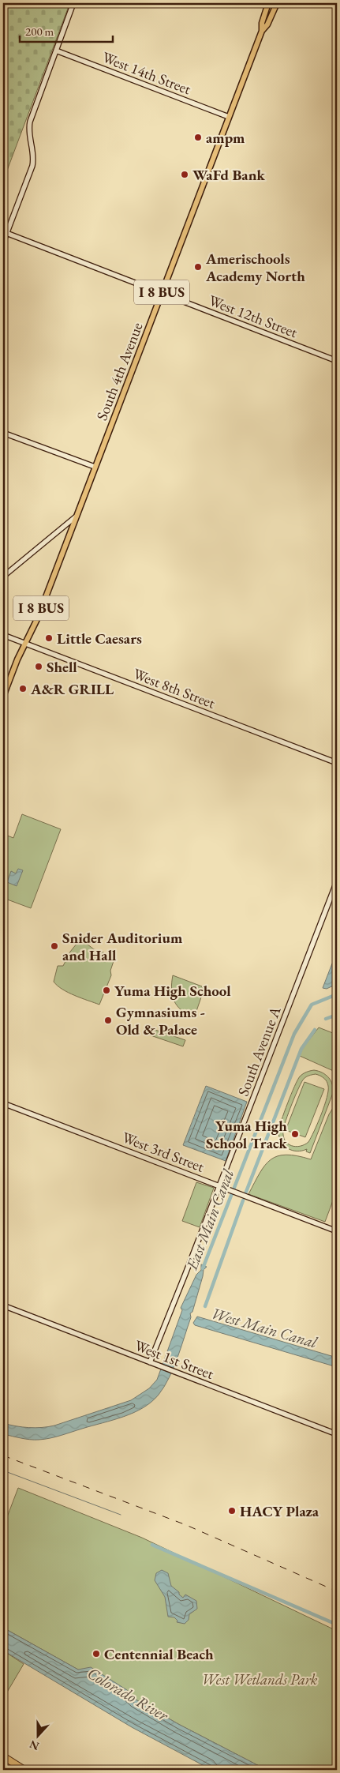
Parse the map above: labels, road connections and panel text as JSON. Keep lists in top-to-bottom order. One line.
{"streets":{"main road":["I 8 BUS","South 4th Avenue"],"street":["West 14th Street","West 12th Street","West 8th Street","South Avenue A","West 3rd Street","West 1st Street"]},"crossings":[["West 14th Street","South 4th Avenue"],["West 12th Street","South 4th Avenue"],["South 4th Avenue","West 8th Street"],["South Avenue A","West 3rd Street"],["South Avenue A","West 1st Street"]],"water":["East Main Canal","West Main Canal","Colorado River"],"parks":["West Wetlands Park"],"places":["ampm","WaFd Bank","Amerischools Academy North","Little Caesars","Shell","A&R GRILL","Snider Auditorium and Hall","Yuma High School","Gymnasiums - Old & Palace","Yuma High School Track","HACY Plaza","Centennial Beach"],"scale_bar":"200 m","north":"bottom"}
